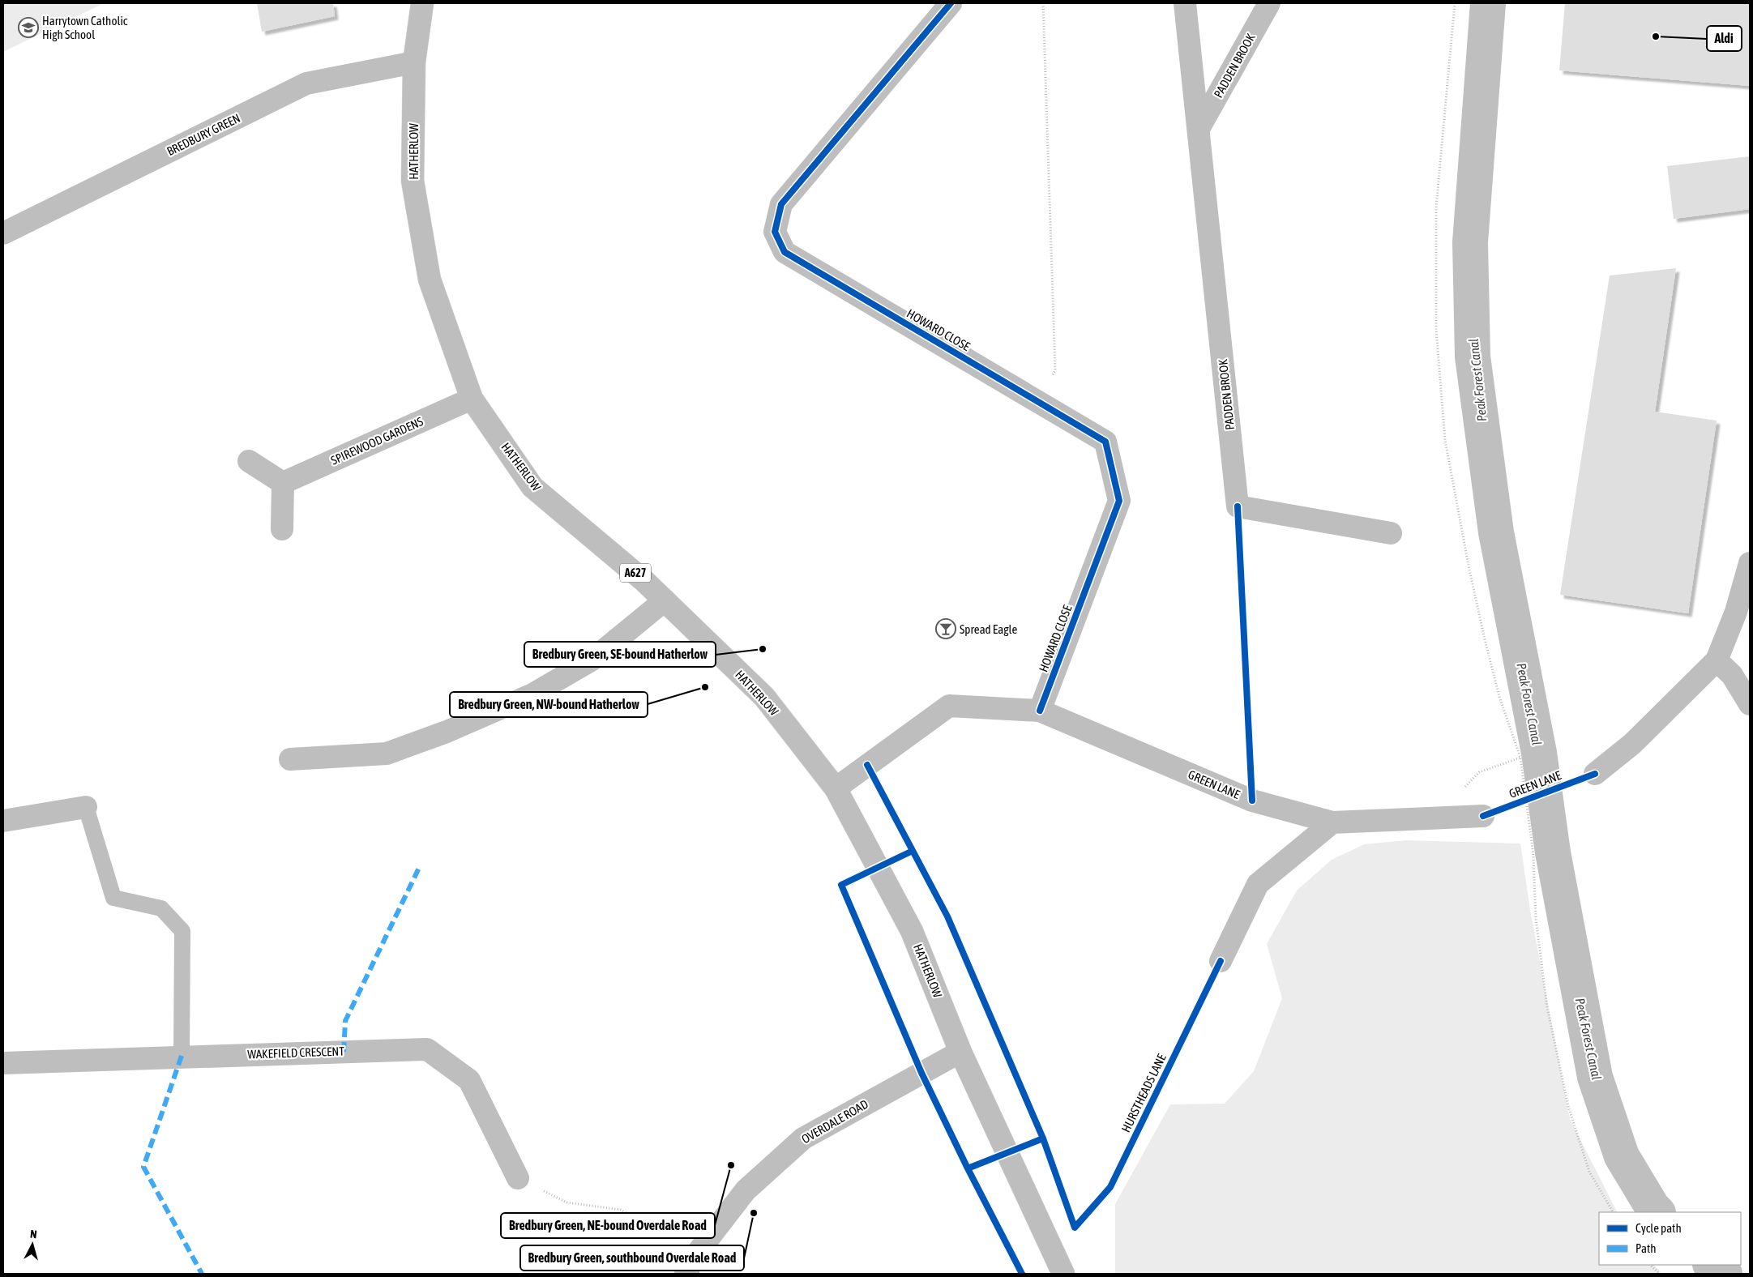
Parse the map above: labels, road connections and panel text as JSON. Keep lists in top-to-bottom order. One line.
{"streets":{"street":["PADDEN BROOK","BREDBURY GREEN","HATHERLOW","HOWARD CLOSE","SPIREWOOD GARDENS","A627","GREEN LANE","WAKEFIELD CRESCENT","OVERDALE ROAD"],"cycle path":["HURSTHEADS LANE"]},"crossings":[["BREDBURY GREEN","HATHERLOW"],["BREDBURY GREEN","A627"],["HATHERLOW","SPIREWOOD GARDENS"],["HATHERLOW","A627"],["HATHERLOW","GREEN LANE"],["HATHERLOW","OVERDALE ROAD"],["HOWARD CLOSE","GREEN LANE"]],"water":["Peak Forest Canal"],"places":{"school or university":["Harrytown Catholic High School"],"other":["Aldi","Bredbury Green, SE-bound Hatherlow","Bredbury Green, NW-bound Hatherlow","Bredbury Green, NE-bound Overdale Road","Bredbury Green, southbound Overdale Road"],"bar":["Spread Eagle"]},"legend":["Cycle path","Path"],"north":"top"}
